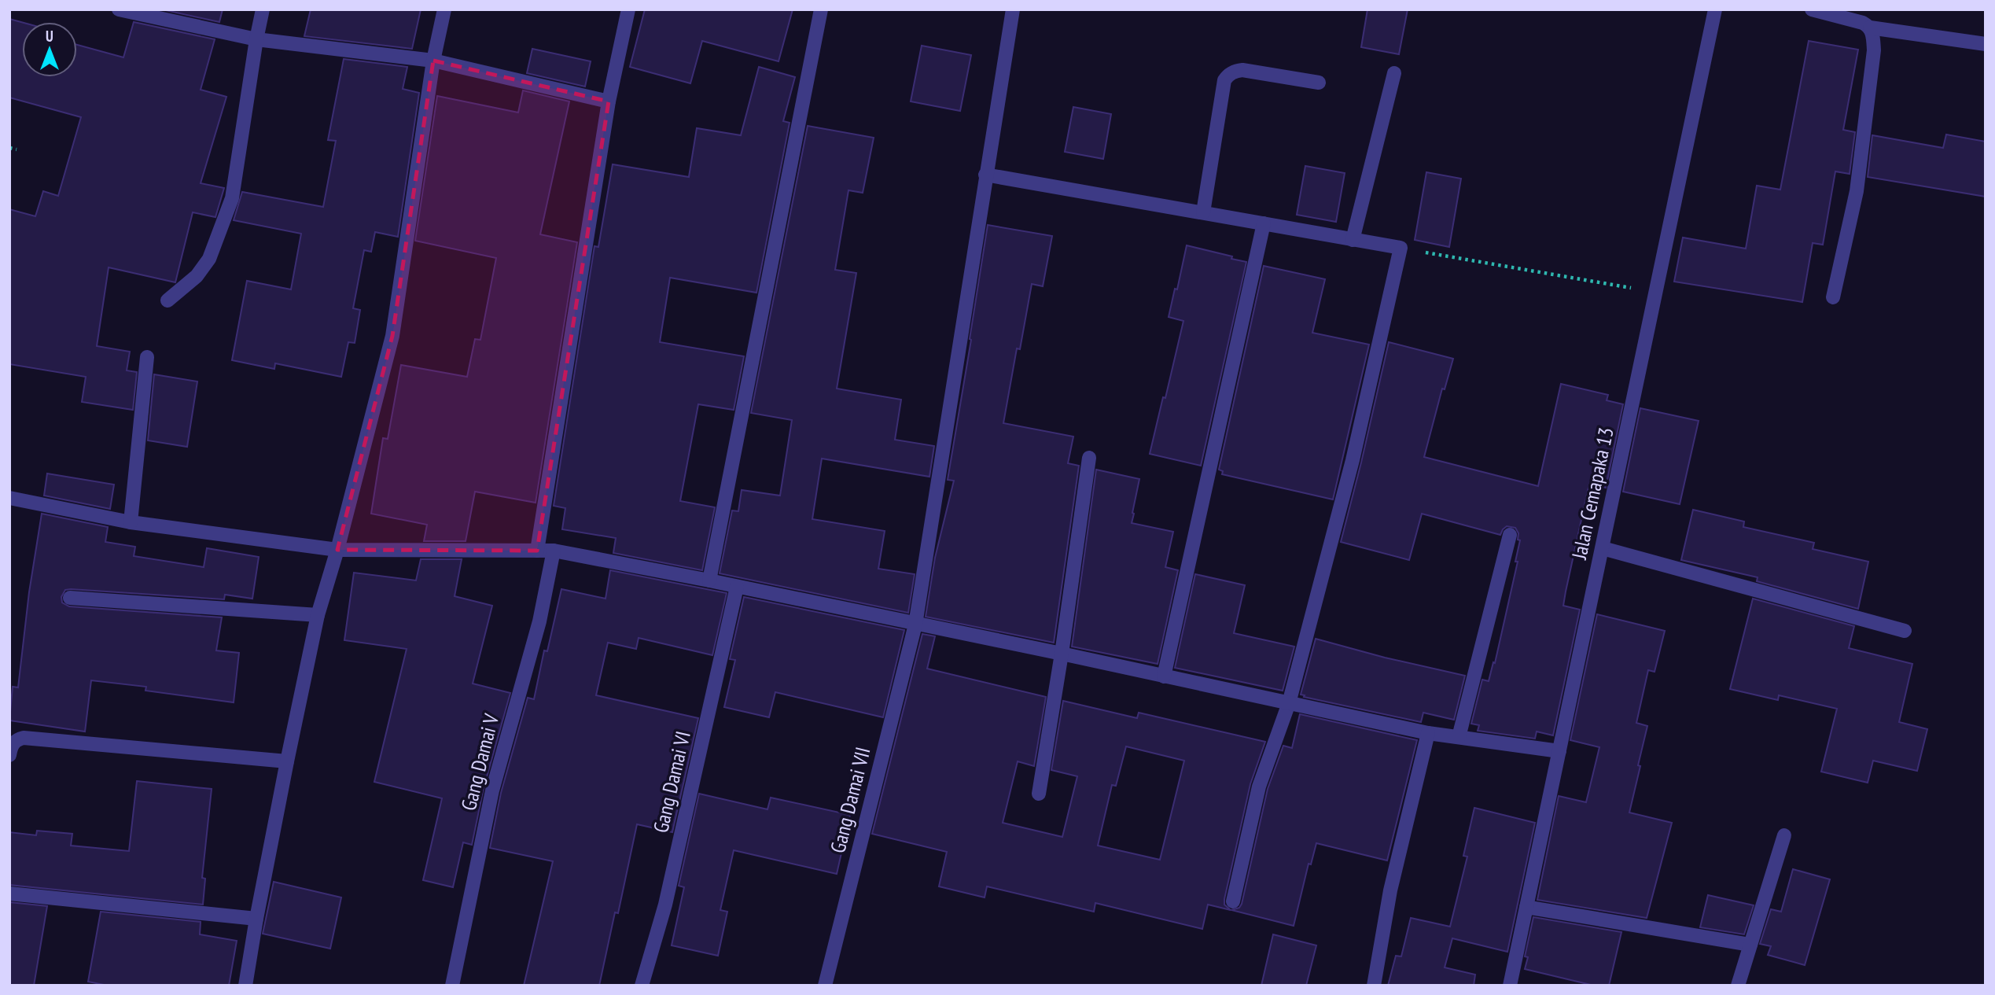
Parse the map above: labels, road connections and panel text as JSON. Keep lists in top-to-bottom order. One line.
{"streets":{"street":["Jalan Cemapaka 13","Gang Damai V","Gang Damai VI","Gang Damai VII"]},"north":"top"}
